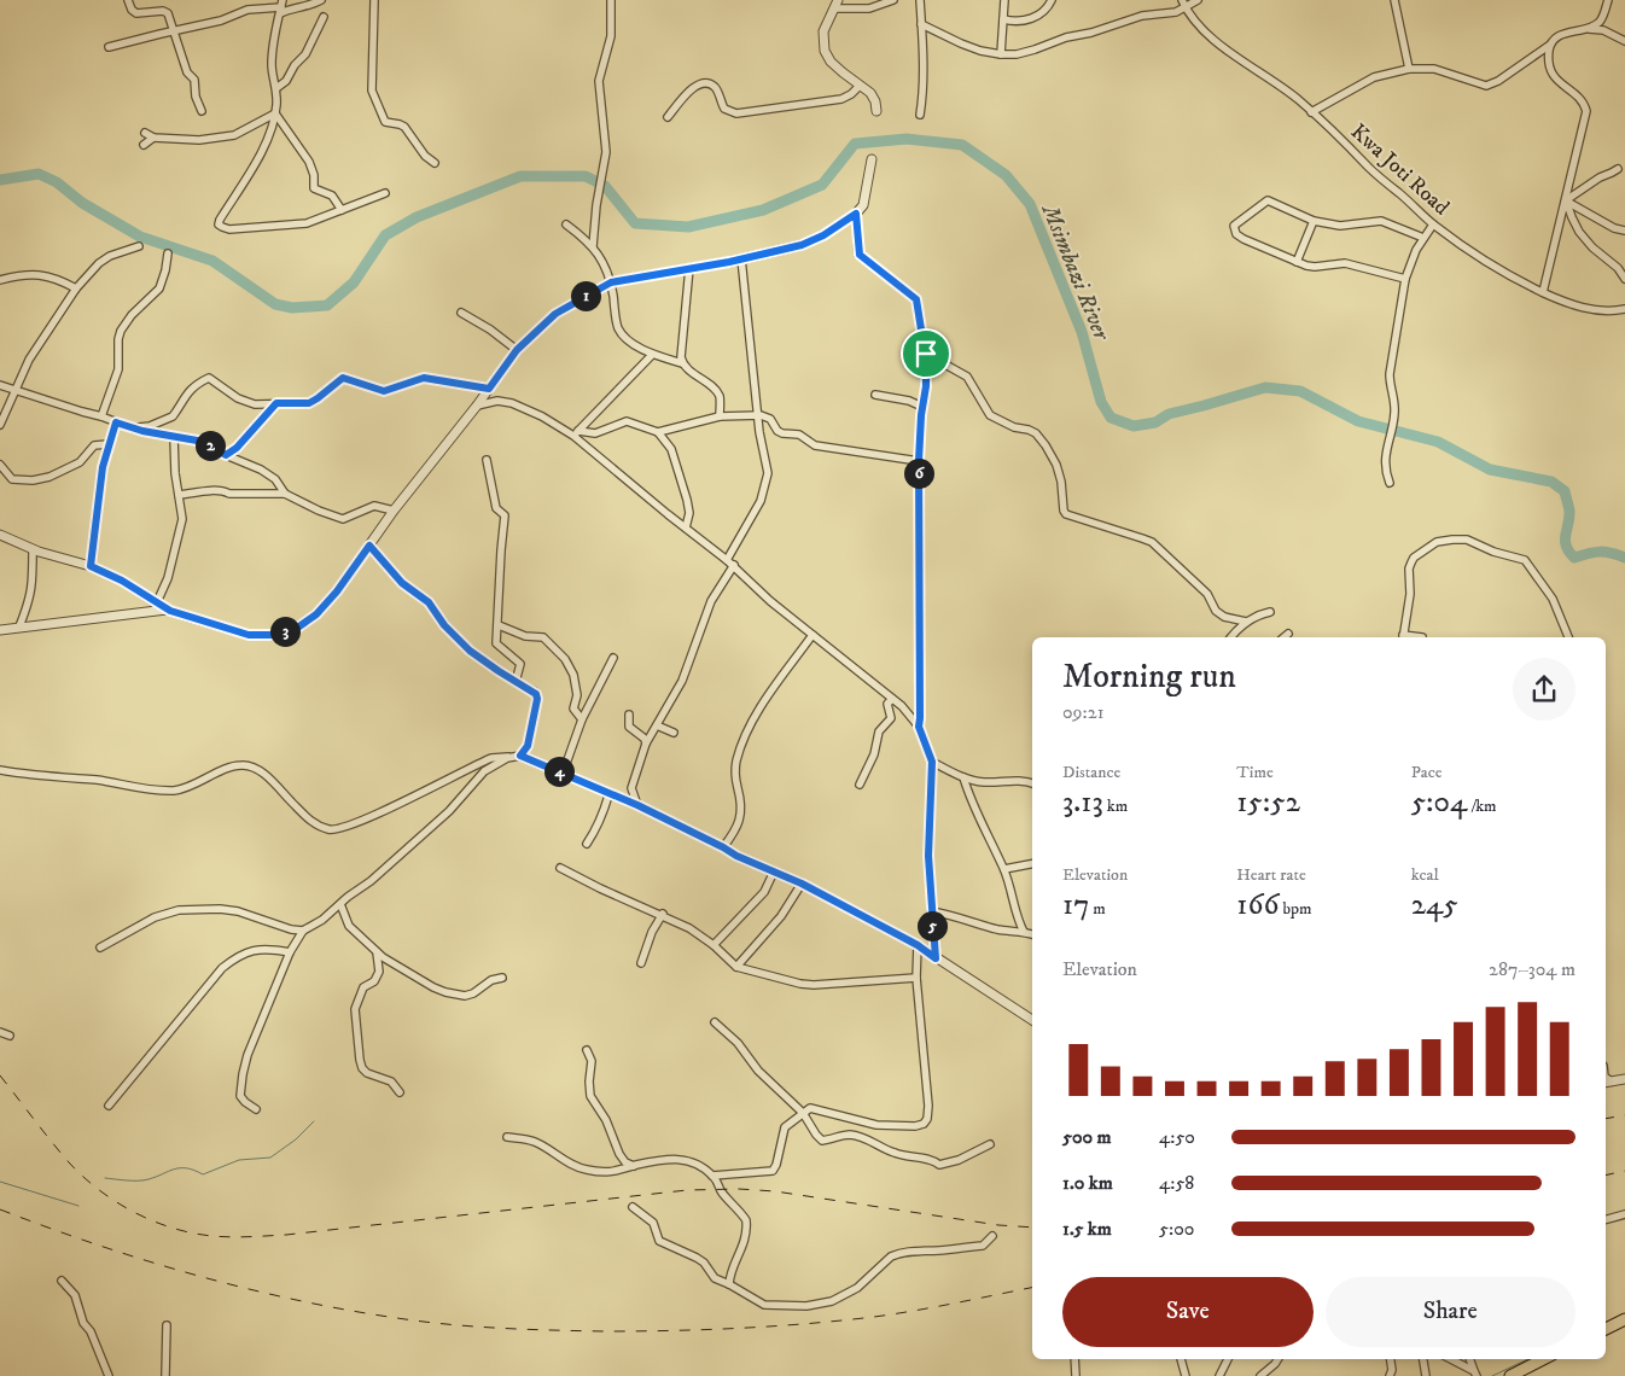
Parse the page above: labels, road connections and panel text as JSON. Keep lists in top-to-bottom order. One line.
{"streets":{"street":["Kwa Joti Road"]},"water":["Msimbazi River"],"page":{"pins":["1","2","6","3","4","5"],"heading":["Morning run","09:21"],"stats":[["Distance","3.13 km"],["Time","15:52"],["Pace","5:04 /km"],["Elevation","17 m"],["Heart rate","166 bpm"],["kcal","245"]],"chart":["Elevation","287–304 m"],"list":[{"name":"500 m","note":"4:50"},{"name":"1.0 km","note":"4:58"},{"name":"1.5 km","note":"5:00"}],"buttons":["Save","Share"]}}
